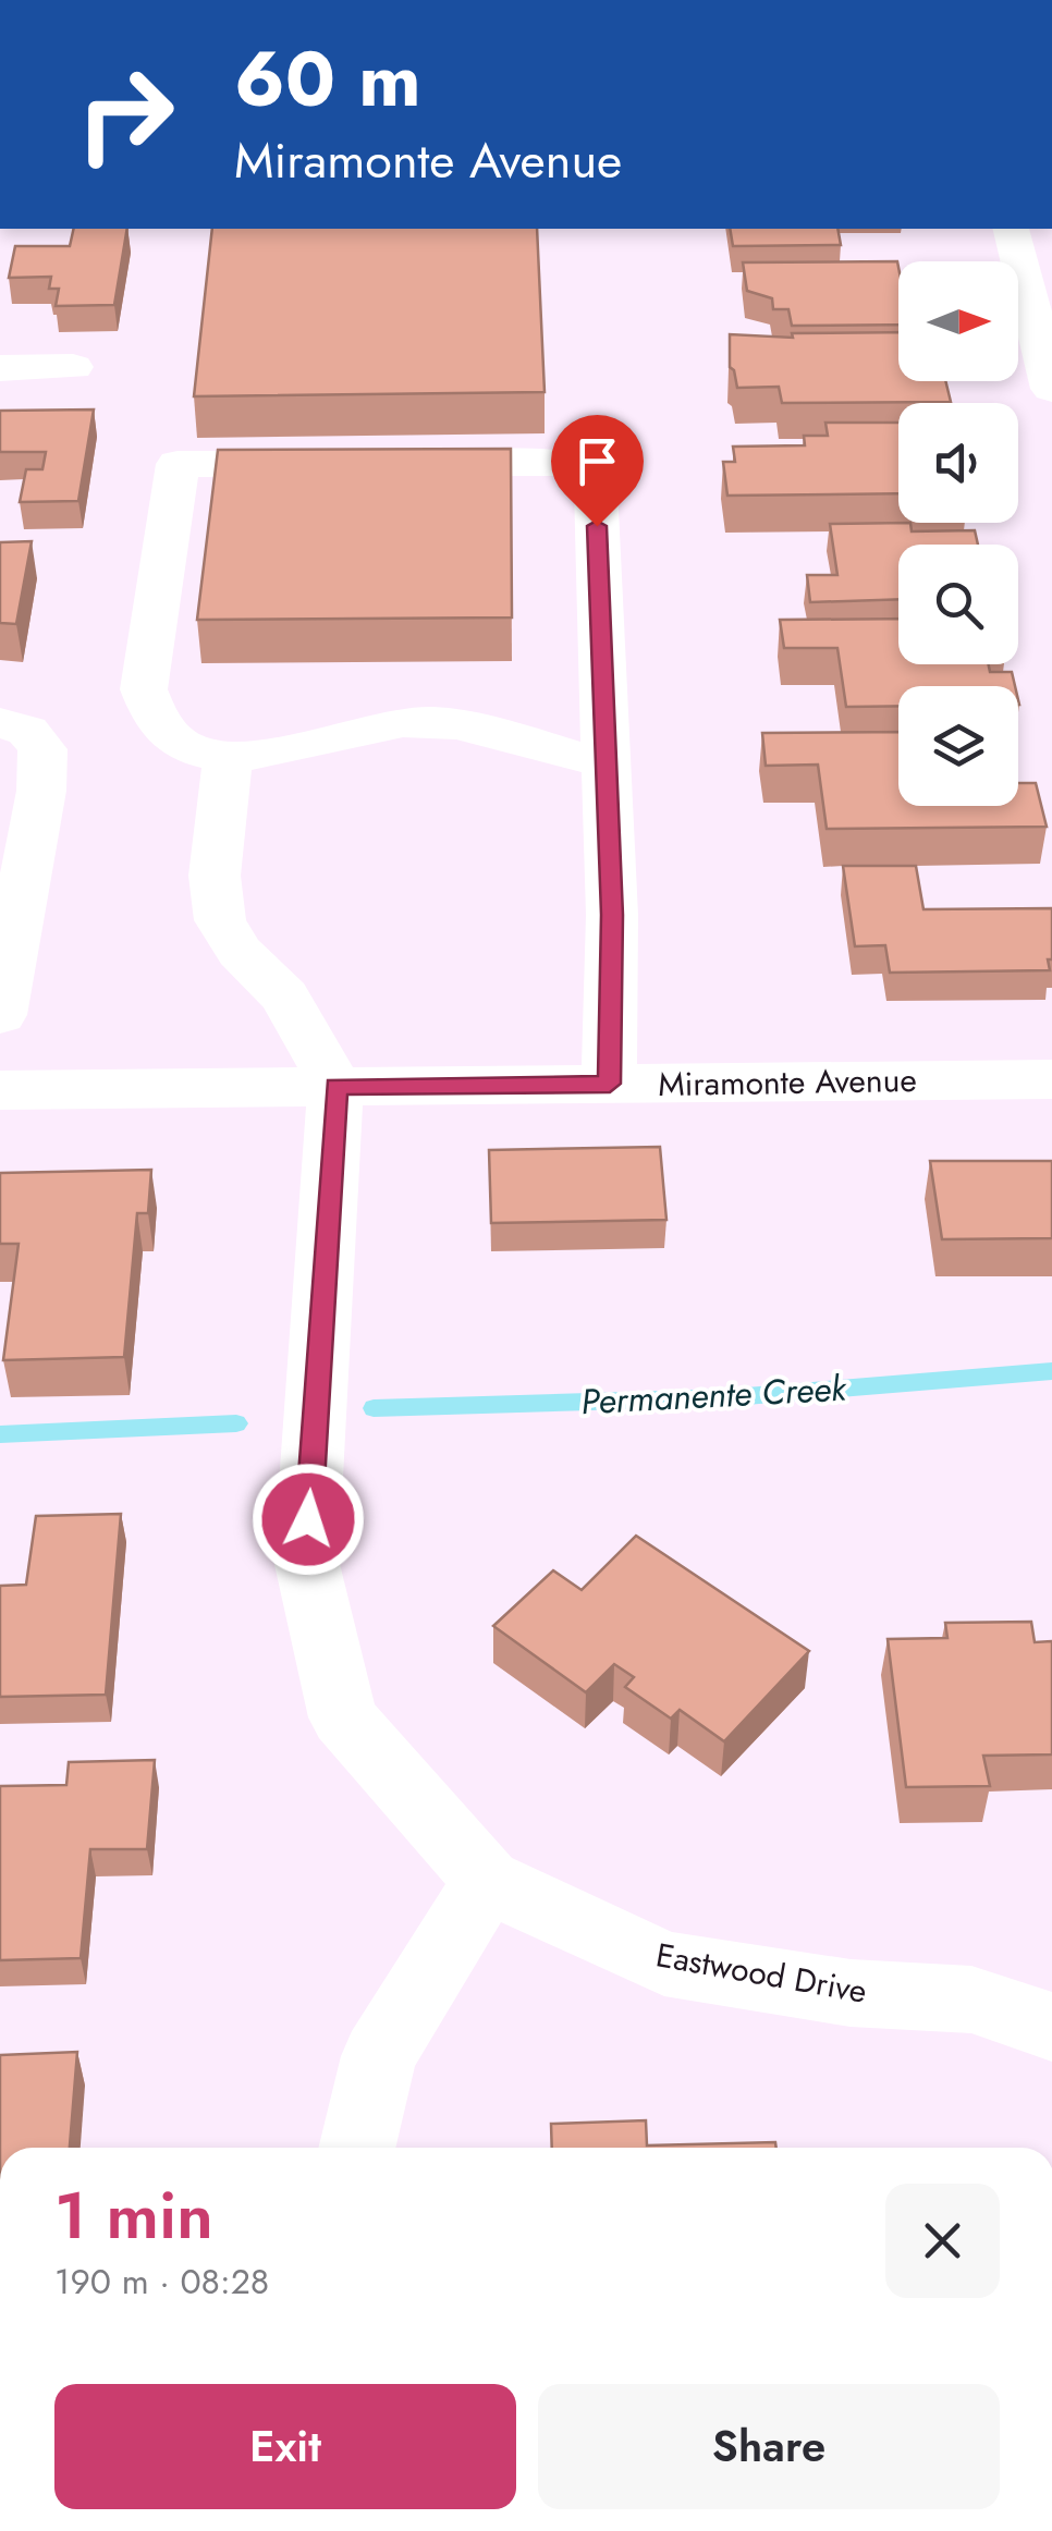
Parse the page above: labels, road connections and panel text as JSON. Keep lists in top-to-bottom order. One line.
{"streets":{"street":["Miramonte Avenue","Eastwood Drive"]},"crossings":[["Miramonte Avenue","Eastwood Drive"]],"water":["Permanente Creek"],"north":"right","page":{"turn":["60 m","Miramonte Avenue"],"heading":["1 min","190 m · 08:28"],"buttons":["Exit","Share"]}}
